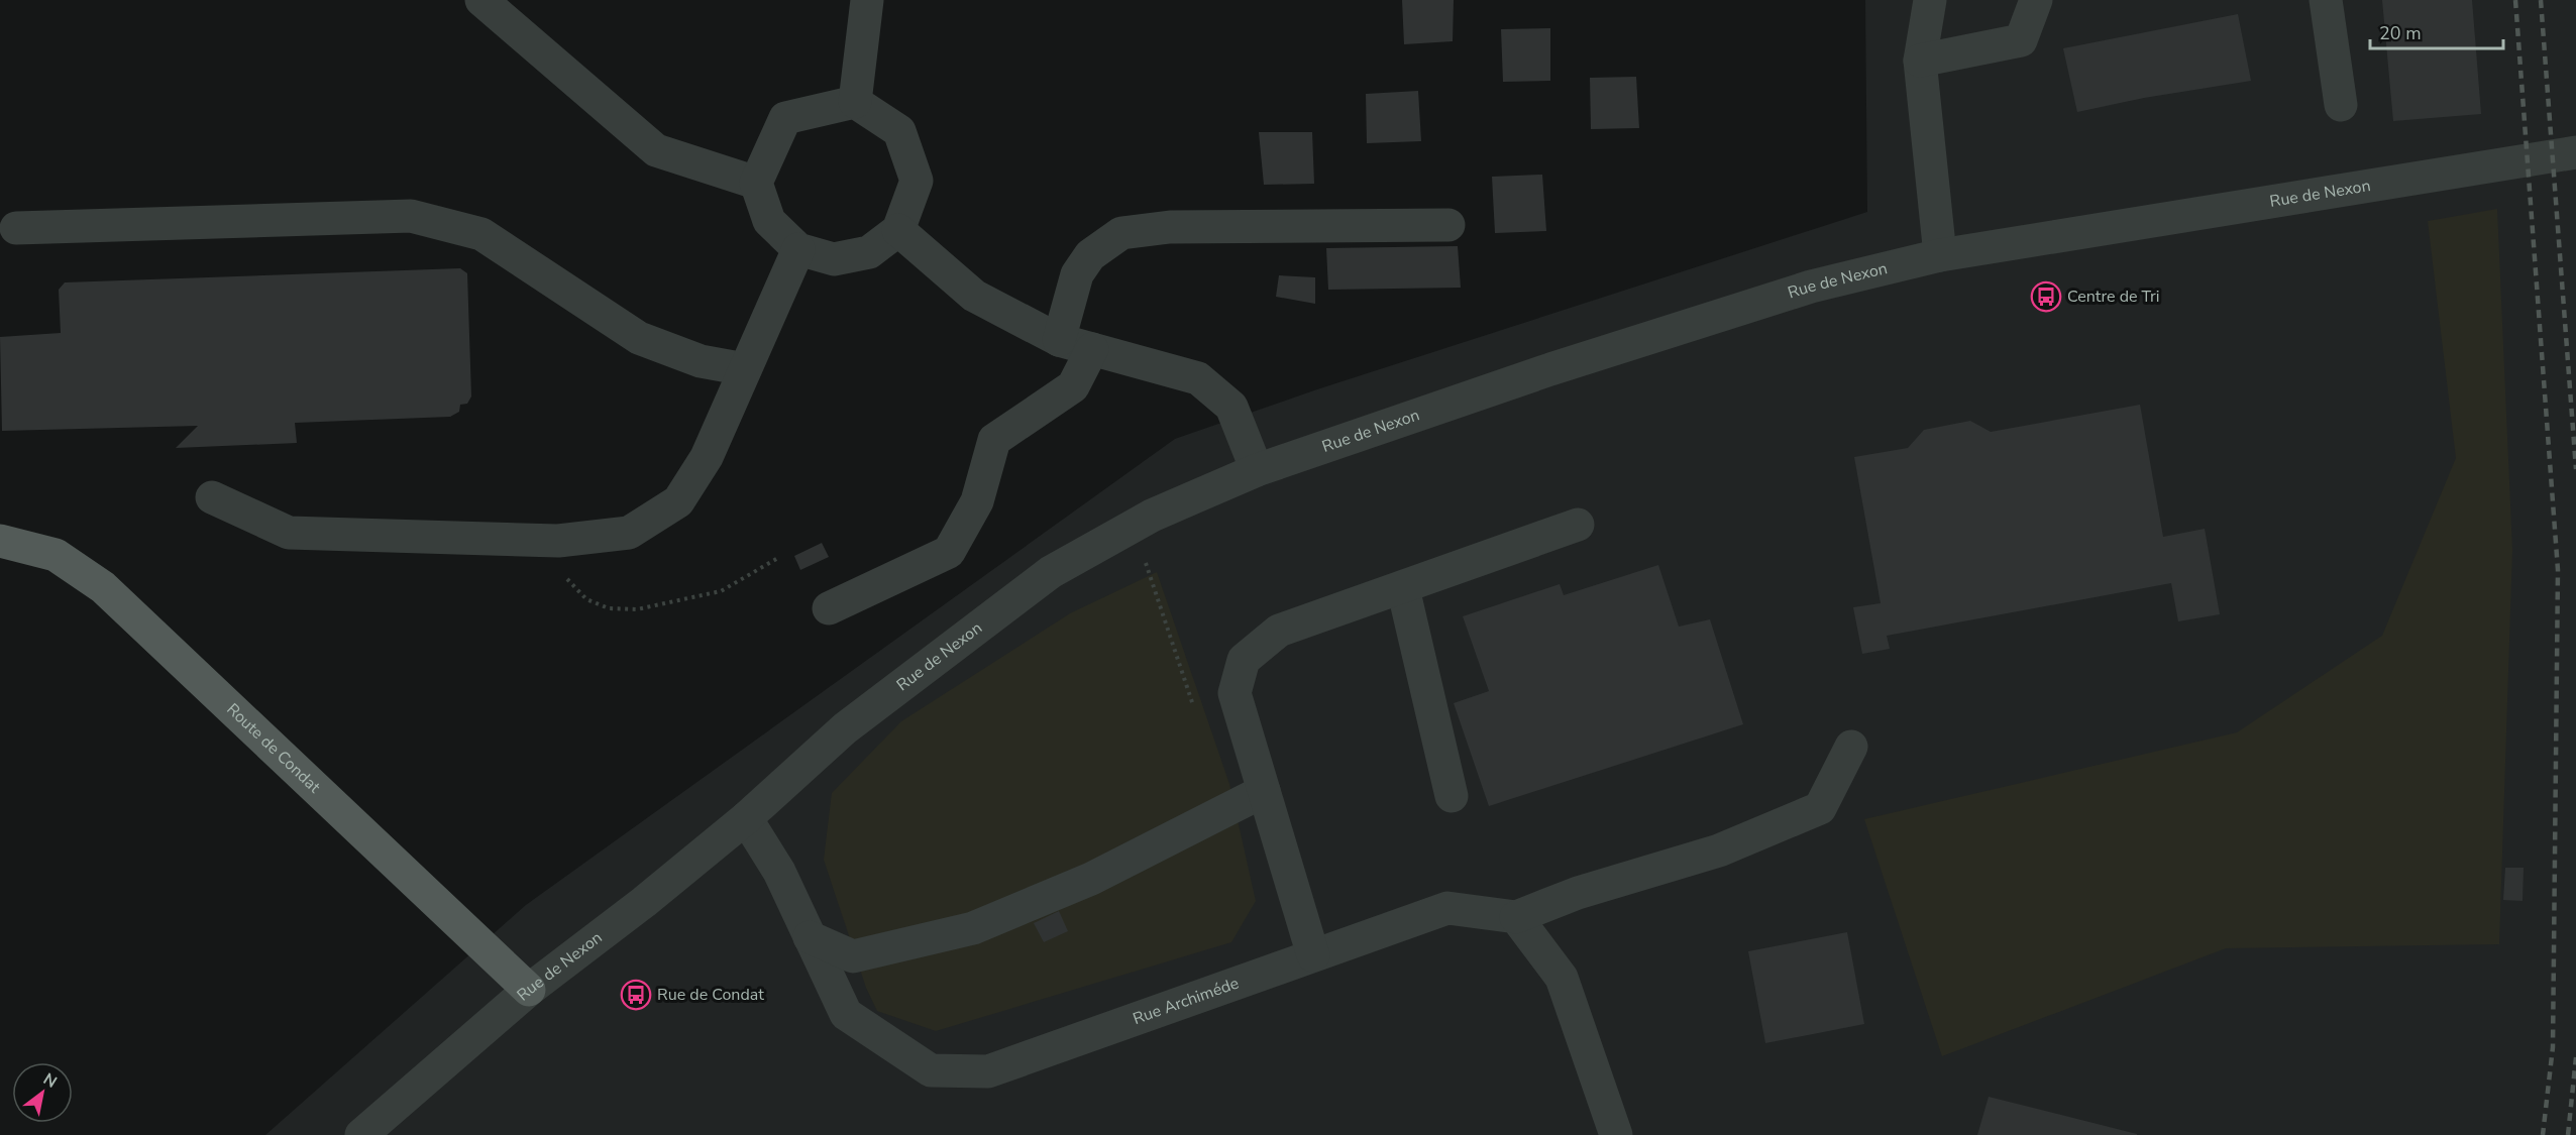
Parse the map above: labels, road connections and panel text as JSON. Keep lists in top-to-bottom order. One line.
{"streets":{"main road":["Route de Condat"],"street":["Rue de Nexon","Rue Archiméde"]},"crossings":[["Rue de Nexon","Route de Condat"],["Rue de Nexon","Rue Archiméde"]],"places":{"bus stop":["Centre de Tri","Rue de Condat"]},"scale_bar":"20 m","north":"top right"}
